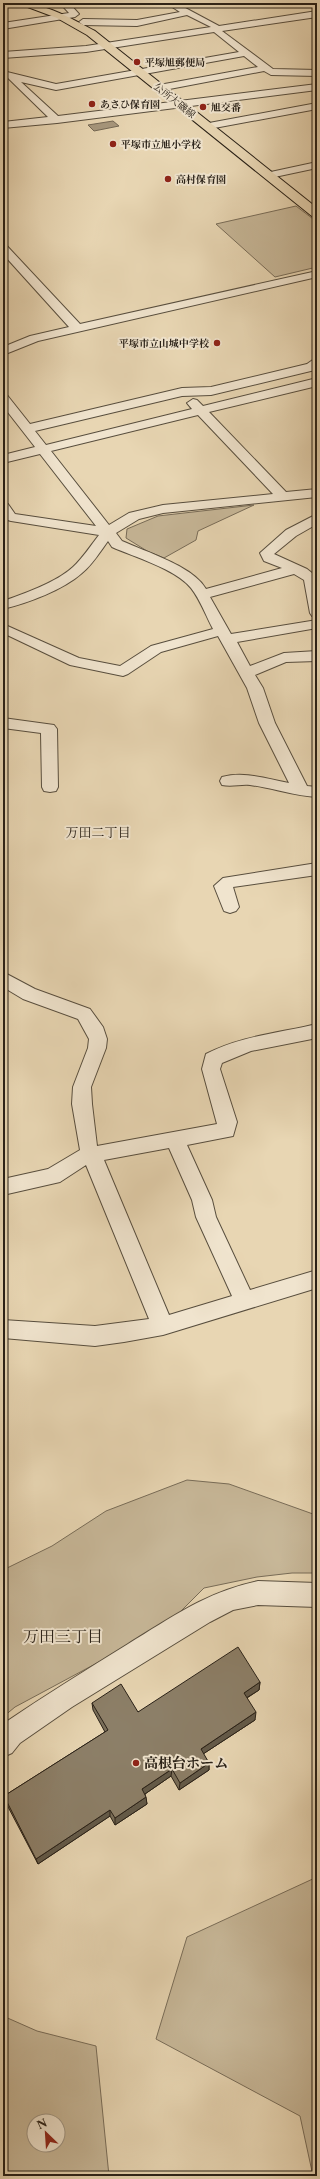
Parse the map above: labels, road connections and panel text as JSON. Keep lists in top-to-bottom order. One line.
{"streets":{"main road":["公所大磯線"]},"districts":["万田二丁目","万田三丁目"],"places":["平塚旭郵便局","あさひ保育園","旭交番","平塚市立旭小学校","高村保育園","平塚市立山城中学校","高根台ホーム"],"north":"top left"}
